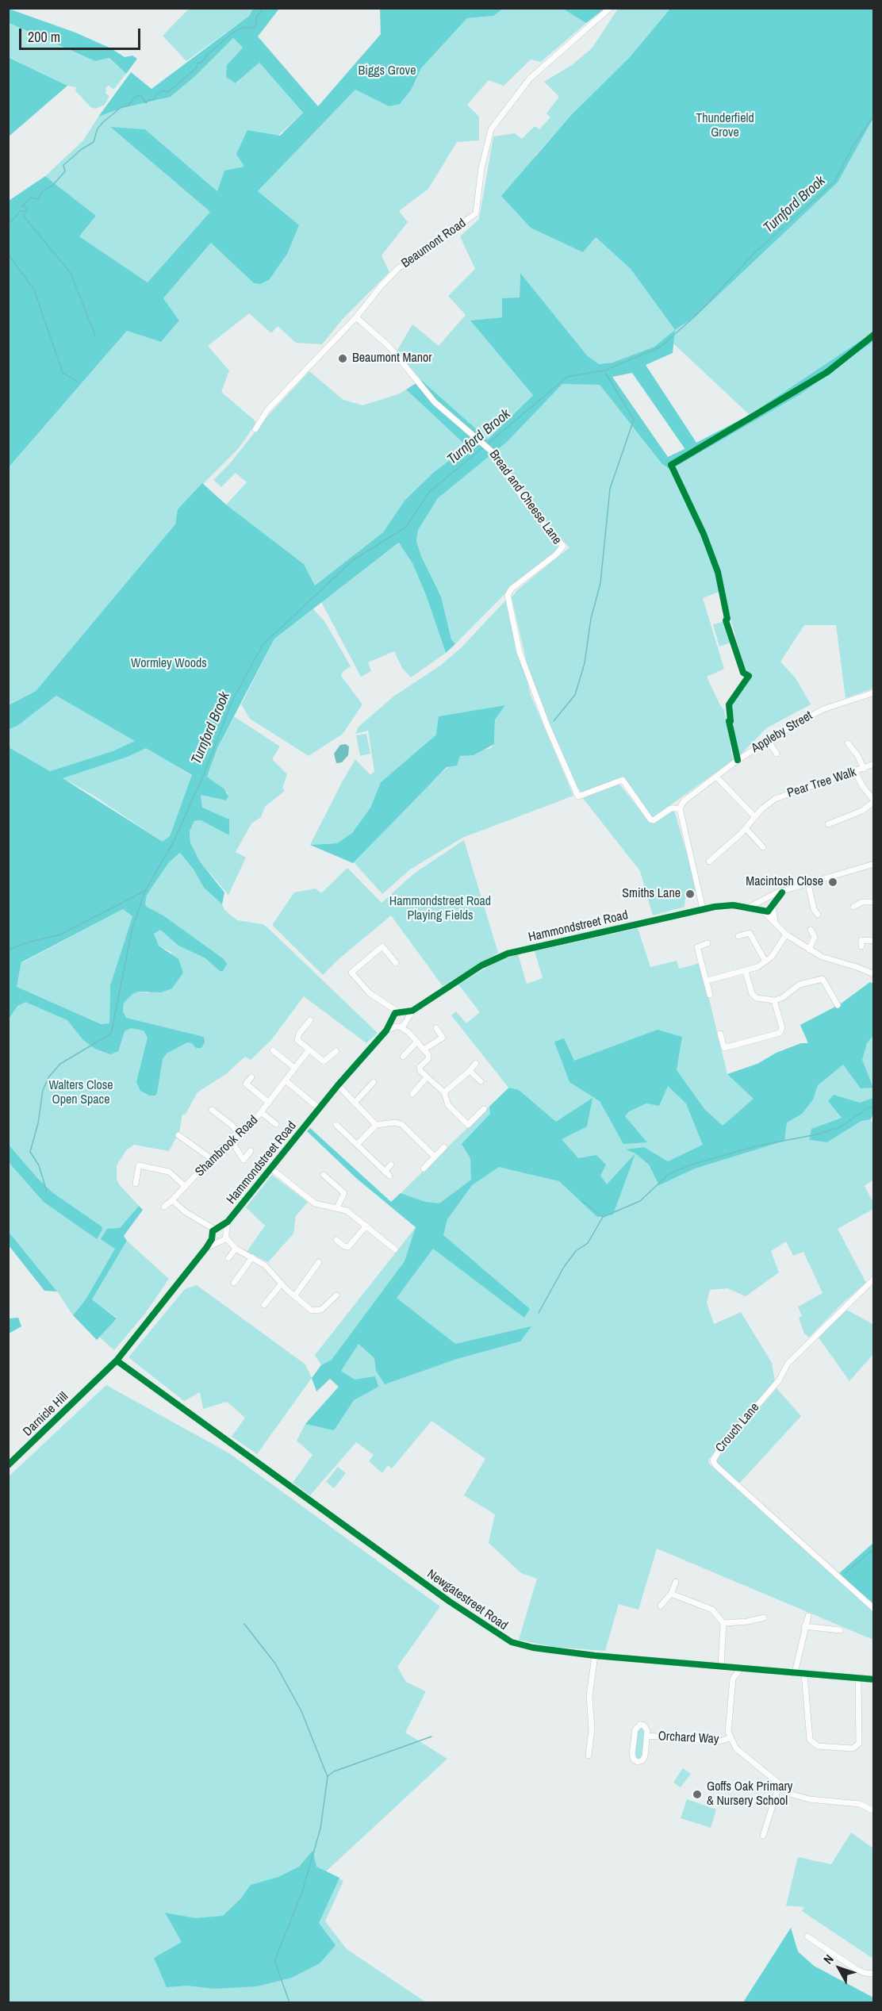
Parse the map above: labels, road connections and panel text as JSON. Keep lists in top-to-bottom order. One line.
{"streets":{"street":["Beaumont Road","Bread and Cheese Lane","Appleby Street","Pear Tree Walk","Hammondstreet Road","Shambrook Road","Darnicle Hill","Crouch Lane","Newgatestreet Road","Orchard Way"]},"crossings":[["Beaumont Road","Bread and Cheese Lane"],["Bread and Cheese Lane","Appleby Street"],["Hammondstreet Road","Darnicle Hill"],["Hammondstreet Road","Newgatestreet Road"]],"water":["Turnford Brook"],"parks":["Biggs Grove","Thunderfield Grove","Wormley Woods","Hammondstreet Road Playing Fields","Walters Close Open Space"],"places":["Beaumont Manor","Macintosh Close","Smiths Lane","Goffs Oak Primary & Nursery School"],"scale_bar":"200 m","north":"top left"}
